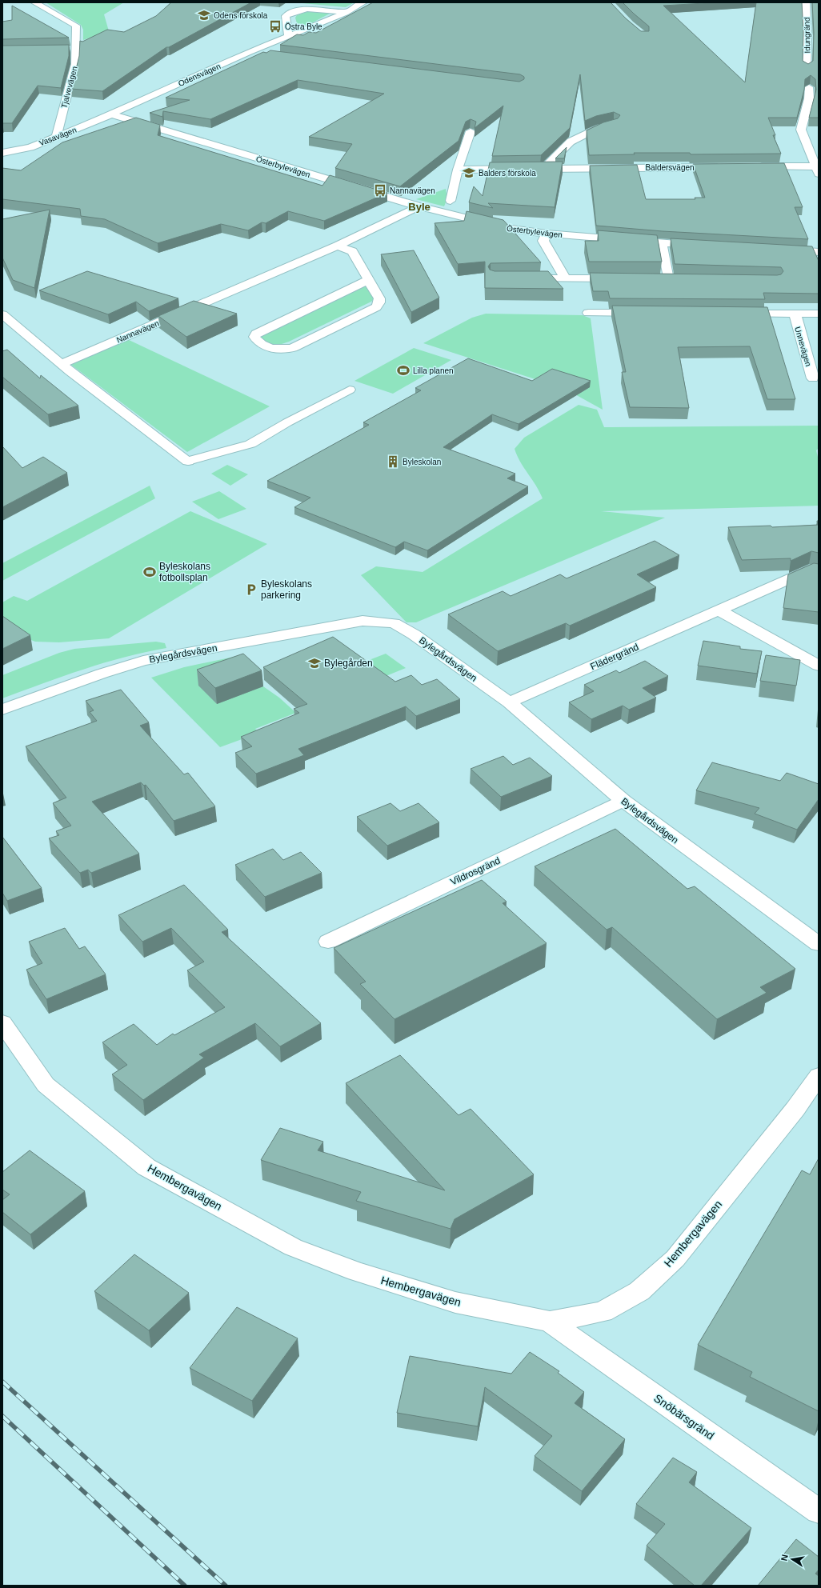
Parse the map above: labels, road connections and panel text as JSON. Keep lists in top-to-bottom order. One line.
{"streets":{"street":["Idungränd","Odensvägen","Tjalvevägen","Vasavägen","Österbylevägen","Baldersvägen","Nannavägen","Unnevägen","Bylegårdsvägen","Flädergränd","Vildrosgränd","Hembergavägen","Snöbärsgränd"]},"crossings":[["Odensvägen","Vasavägen"],["Odensvägen","Österbylevägen"],["Tjalvevägen","Vasavägen"],["Vasavägen","Österbylevägen"],["Österbylevägen","Nannavägen"],["Bylegårdsvägen","Flädergränd"],["Bylegårdsvägen","Vildrosgränd"],["Hembergavägen","Snöbärsgränd"]],"districts":["Byle"],"places":{"school or university":["Odens förskola","Balders förskola","Bylegården"],"bus stop":["Östra Byle","Nannavägen"],"sports":["Lilla planen","Byleskolans fotbollsplan"],"building":["Byleskolan"],"parking":["Byleskolans parkering"]},"north":"left"}
